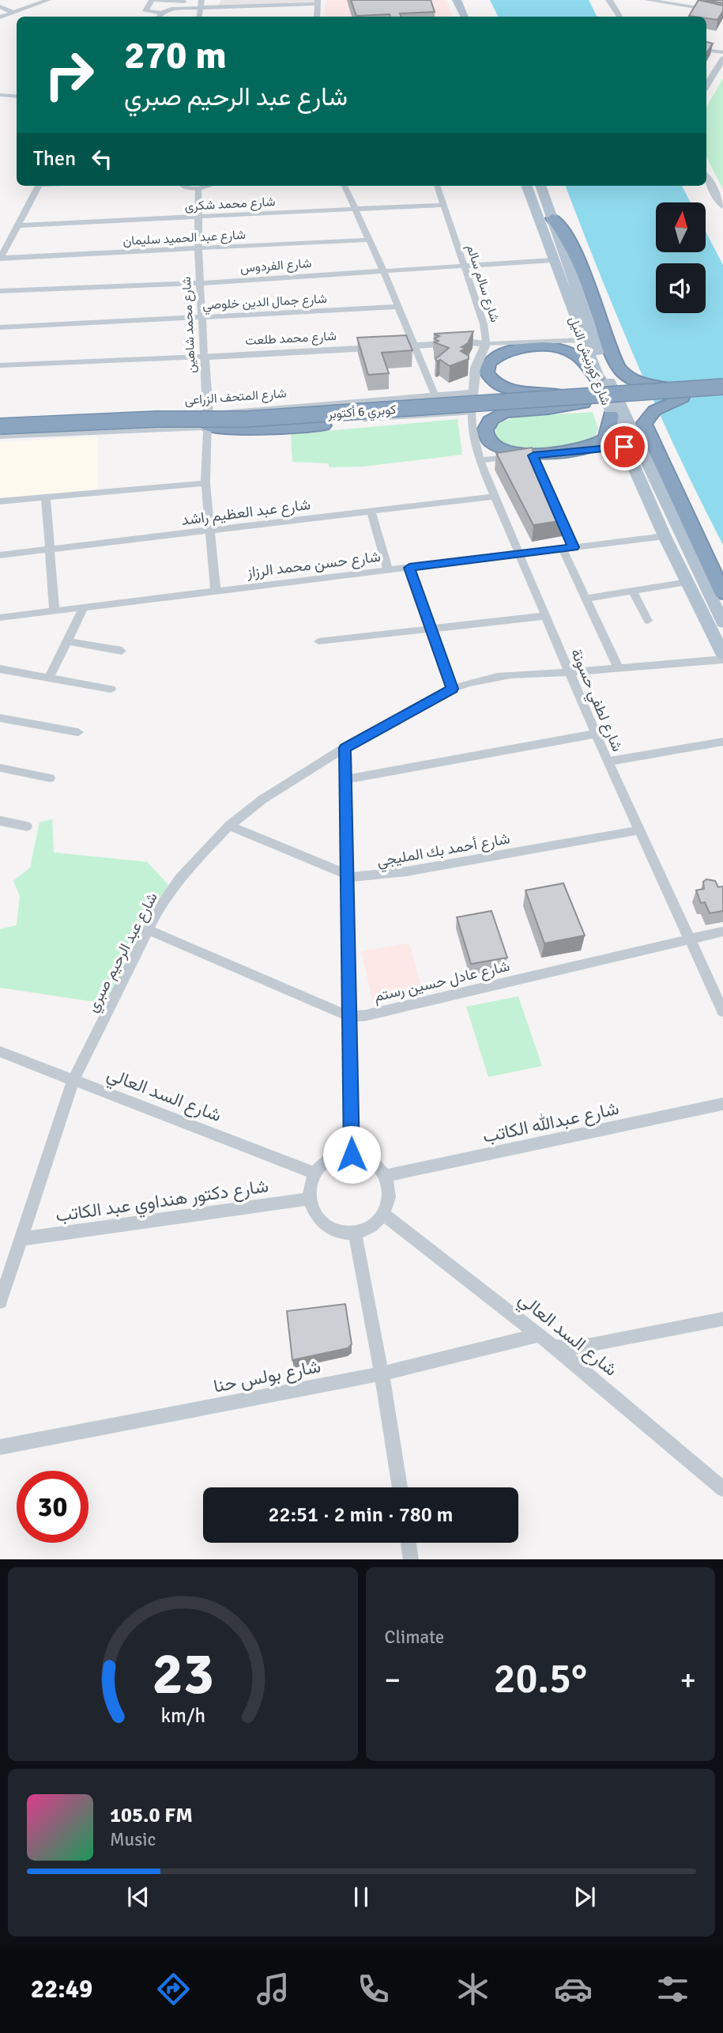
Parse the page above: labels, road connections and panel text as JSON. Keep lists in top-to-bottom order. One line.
{"streets":{"highway":["كوبري 6 أكتوبر"],"main road":["شارع كورنيش النيل"],"street":["شارع محمد شكرى","شارع عبد الحميد سليمان","شارع الفردوس","شارع سالم سالم","شارع جمال الدين خلوصي","شارع محمد شاهين","شارع محمد طلعت","شارع المتحف الزراعى","شارع عبد العظيم راشد","شارع حسن محمد الرزاز","شارع لطفي حسونة","شارع أحمد بك المليجي","شارع عبد الرحيم صبري","شارع عادل حسين رستم","شارع السد العالي","شارع عبدالله الكاتب","شارع دكتور هنداوي عبد الكاتب","شارع بولس حنا"]},"crossings":[["شارع محمد شكرى","شارع سالم سالم"],["شارع محمد شكرى","شارع محمد شاهين"],["شارع عبد الحميد سليمان","شارع محمد شاهين"],["شارع الفردوس","شارع سالم سالم"],["شارع الفردوس","شارع محمد شاهين"],["شارع الفردوس","شارع كورنيش النيل"],["شارع سالم سالم","شارع محمد طلعت"],["شارع سالم سالم","شارع المتحف الزراعى"],["شارع سالم سالم","شارع لطفي حسونة"],["شارع جمال الدين خلوصي","شارع محمد شاهين"],["شارع محمد شاهين","شارع محمد طلعت"],["شارع محمد شاهين","شارع المتحف الزراعى"],["شارع محمد شاهين","شارع عبد العظيم راشد"],["شارع محمد شاهين","شارع حسن محمد الرزاز"],["شارع محمد طلعت","شارع كورنيش النيل"],["شارع كورنيش النيل","شارع حسن محمد الرزاز"],["شارع المتحف الزراعى","كوبري 6 أكتوبر"],["شارع المتحف الزراعى","شارع لطفي حسونة"],["شارع عبد العظيم راشد","شارع لطفي حسونة"],["شارع حسن محمد الرزاز","شارع لطفي حسونة"],["شارع لطفي حسونة","شارع أحمد بك المليجي"],["شارع لطفي حسونة","شارع عبد الرحيم صبري"],["شارع لطفي حسونة","شارع عادل حسين رستم"],["شارع أحمد بك المليجي","شارع عبد الرحيم صبري"],["شارع عبد الرحيم صبري","شارع عادل حسين رستم"],["شارع عبد الرحيم صبري","شارع السد العالي"],["شارع عبد الرحيم صبري","شارع دكتور هنداوي عبد الكاتب"],["شارع السد العالي","شارع عبدالله الكاتب"],["شارع السد العالي","شارع دكتور هنداوي عبد الكاتب"],["شارع السد العالي","شارع بولس حنا"],["شارع عبدالله الكاتب","شارع دكتور هنداوي عبد الكاتب"]],"north":"top","page":{"turn":["270 m","شارع عبد الرحيم صبري"],"then":"Then","limit":"30","trip":"22:51 · 2 min · 780 m","tile":"Climate","heat":["−","20.5°","+"],"song":["105.0 FM","Music"],"tabs":"22:49","gauge":["23","km/h"]}}
